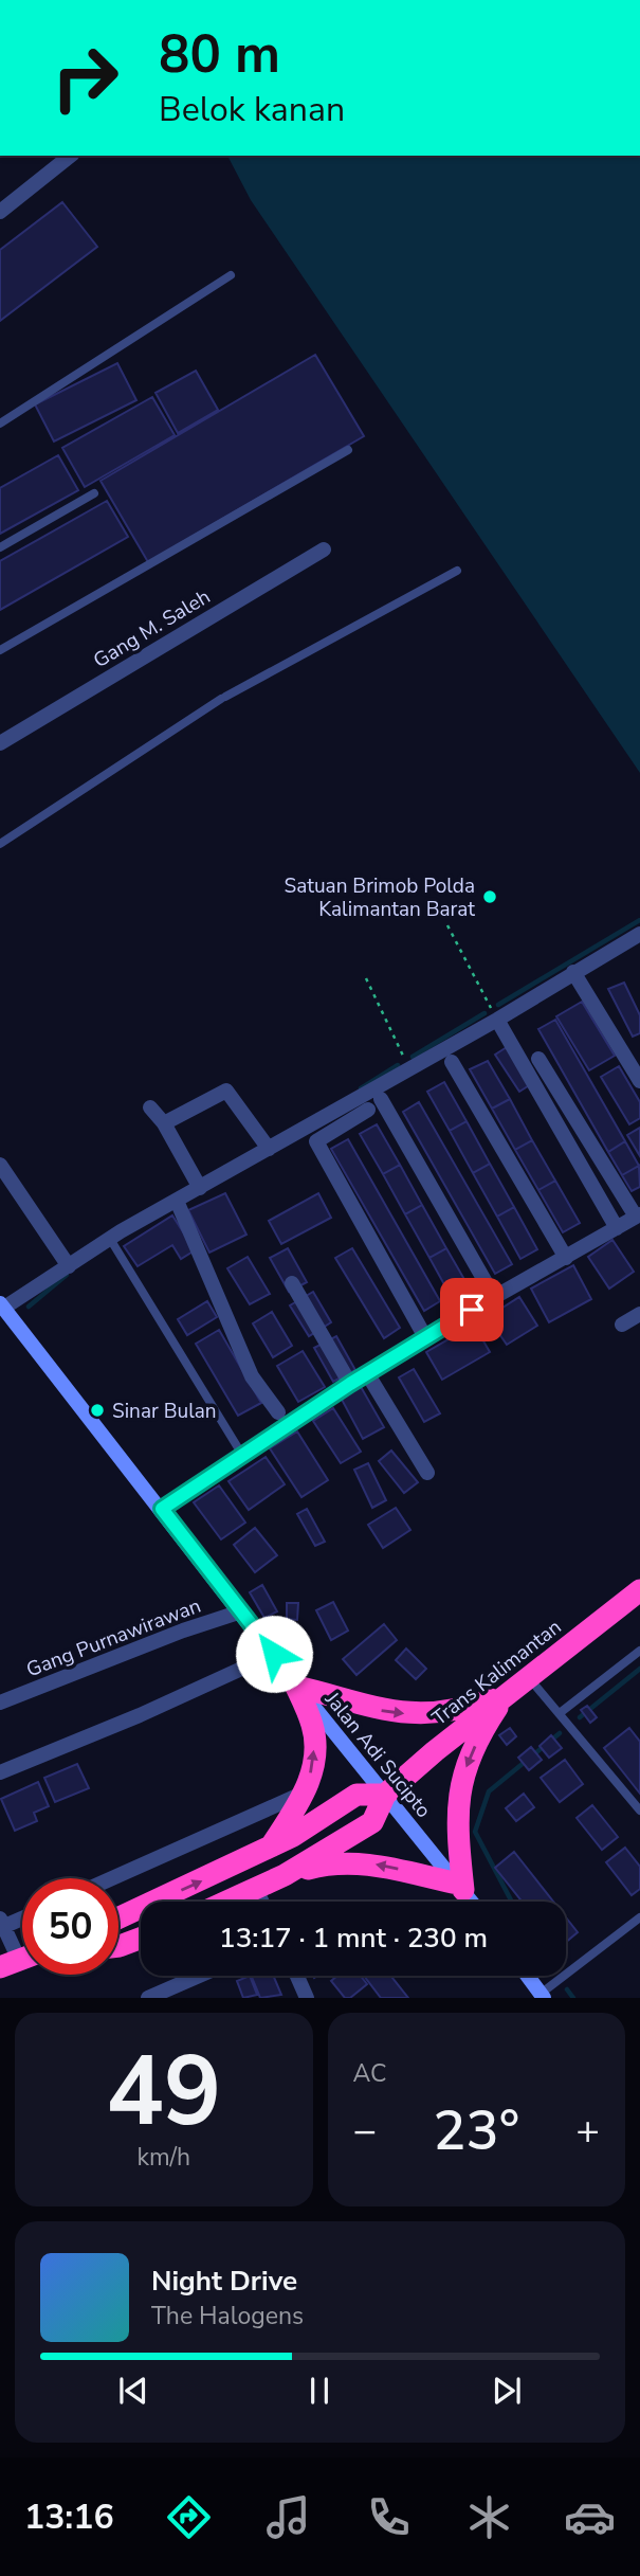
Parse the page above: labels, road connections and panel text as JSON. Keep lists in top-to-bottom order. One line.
{"streets":{"highway":["Trans Kalimantan"],"main road":["Jalan Adi Sucipto"],"street":["Gang M. Saleh","Gang Purnawirawan"]},"crossings":[["Gang Purnawirawan","Jalan Adi Sucipto"],["Trans Kalimantan","Jalan Adi Sucipto"]],"places":["Satuan Brimob Polda Kalimantan Barat","Sinar Bulan"],"page":{"turn":["80 m","Belok kanan"],"limit":"50","trip":"13:17 · 1 mnt · 230 m","tile":[["49","km/h"],"AC"],"heat":["−","23°","+"],"song":["Night Drive","The Halogens"],"tabs":"13:16"}}
